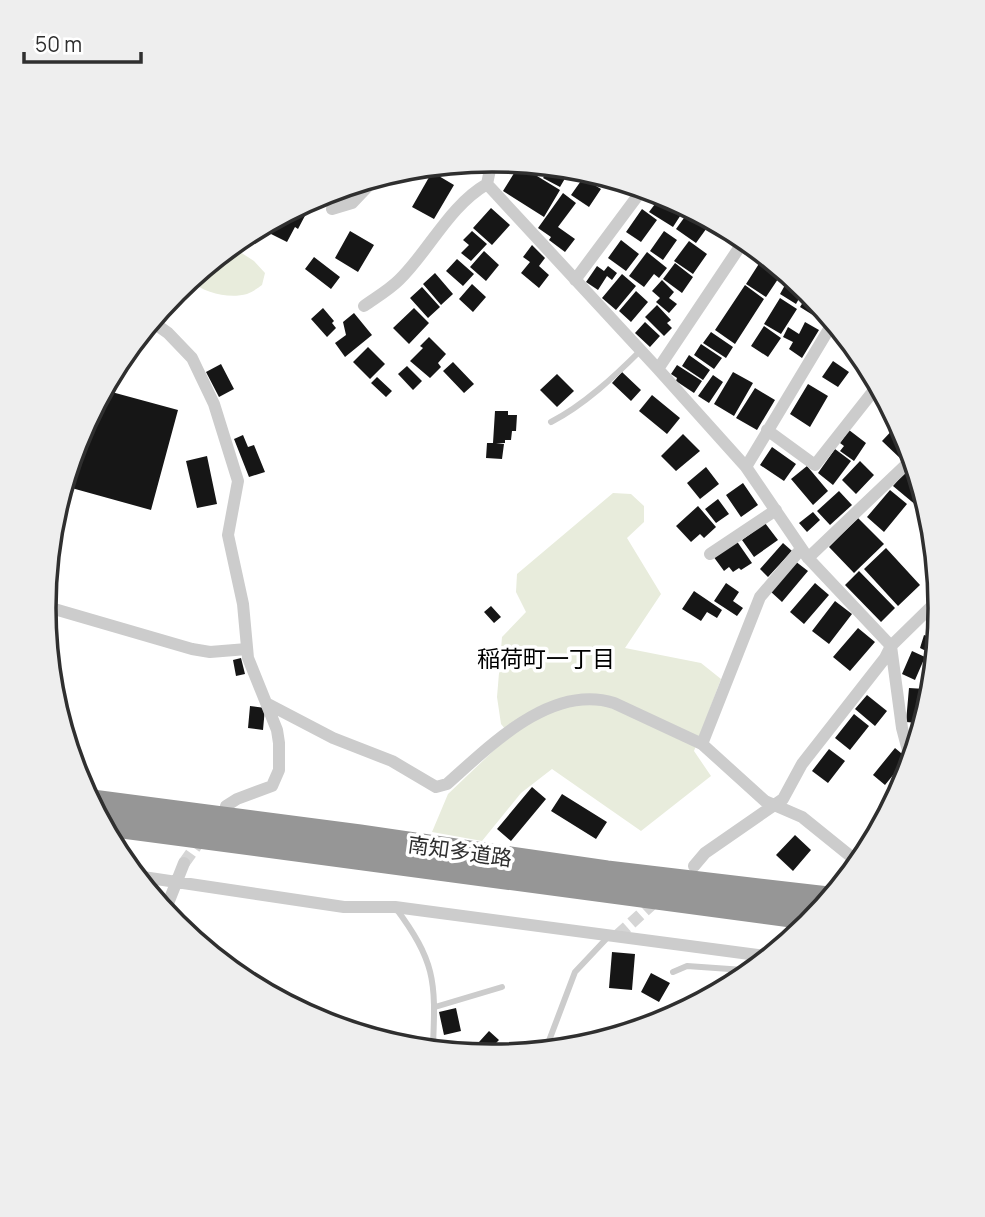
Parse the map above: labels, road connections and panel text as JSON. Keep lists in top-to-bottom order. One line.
{"streets":{"highway":["南知多道路"]},"districts":["稲荷町一丁目"],"scale_bar":"50 m"}
